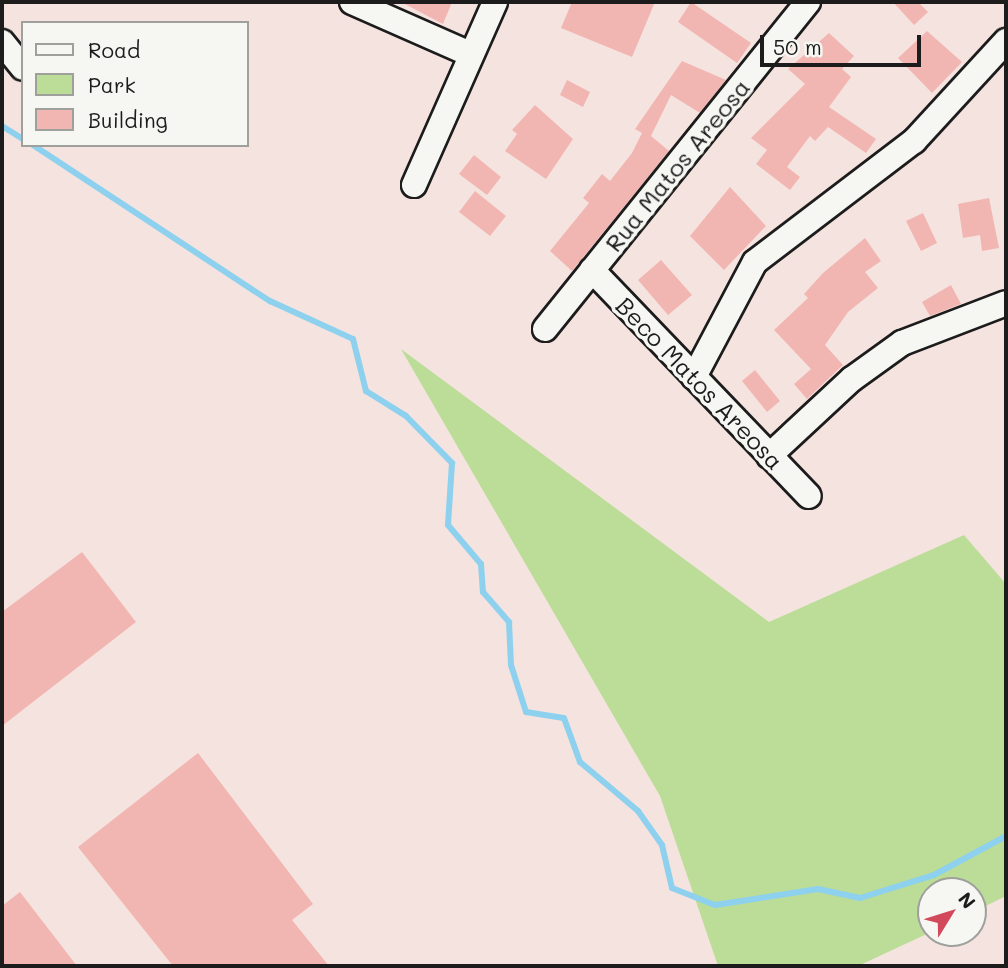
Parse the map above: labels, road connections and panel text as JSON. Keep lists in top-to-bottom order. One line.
{"streets":{"street":["Rua Matos Areosa","Beco Matos Areosa"]},"crossings":[["Rua Matos Areosa","Beco Matos Areosa"]],"legend":["Road","Park","Building"],"scale_bar":"50 m","north":"top right"}
